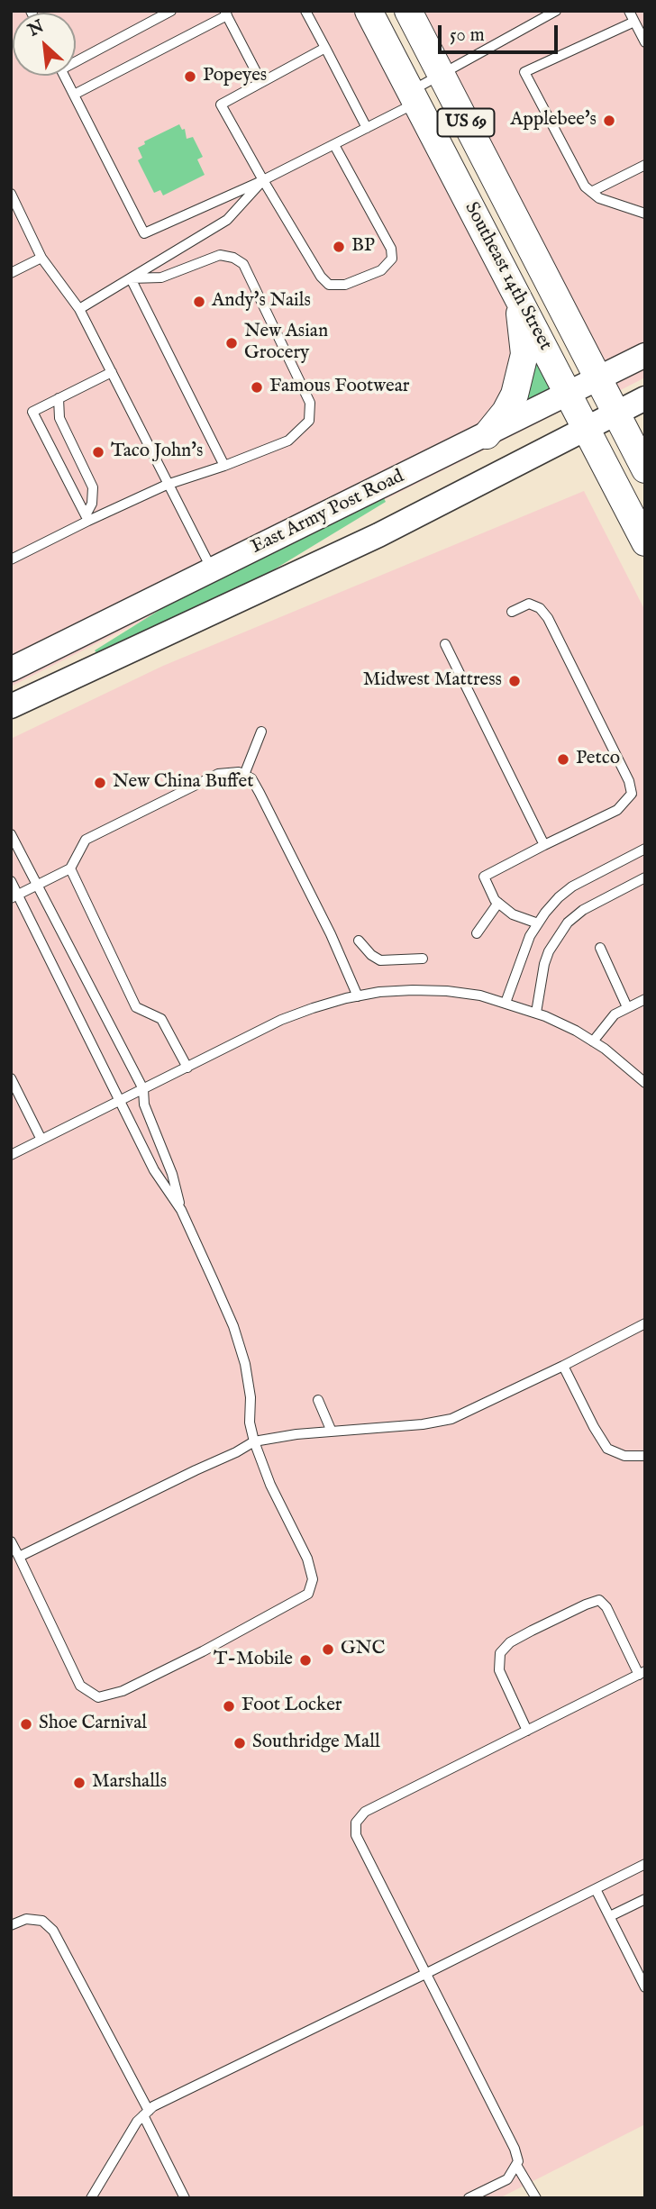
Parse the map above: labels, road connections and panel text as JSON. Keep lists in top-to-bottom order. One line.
{"streets":{"main road":["US 69","Southeast 14th Street","East Army Post Road"]},"crossings":[["Southeast 14th Street","East Army Post Road"]],"places":["Popeyes","Applebee's","BP","Andy's Nails","New Asian Grocery","Famous Footwear","Taco John's","Midwest Mattress","Petco","New China Buffet","GNC","T-Mobile","Foot Locker","Shoe Carnival","Southridge Mall","Marshalls"],"scale_bar":"50 m","north":"top left"}
